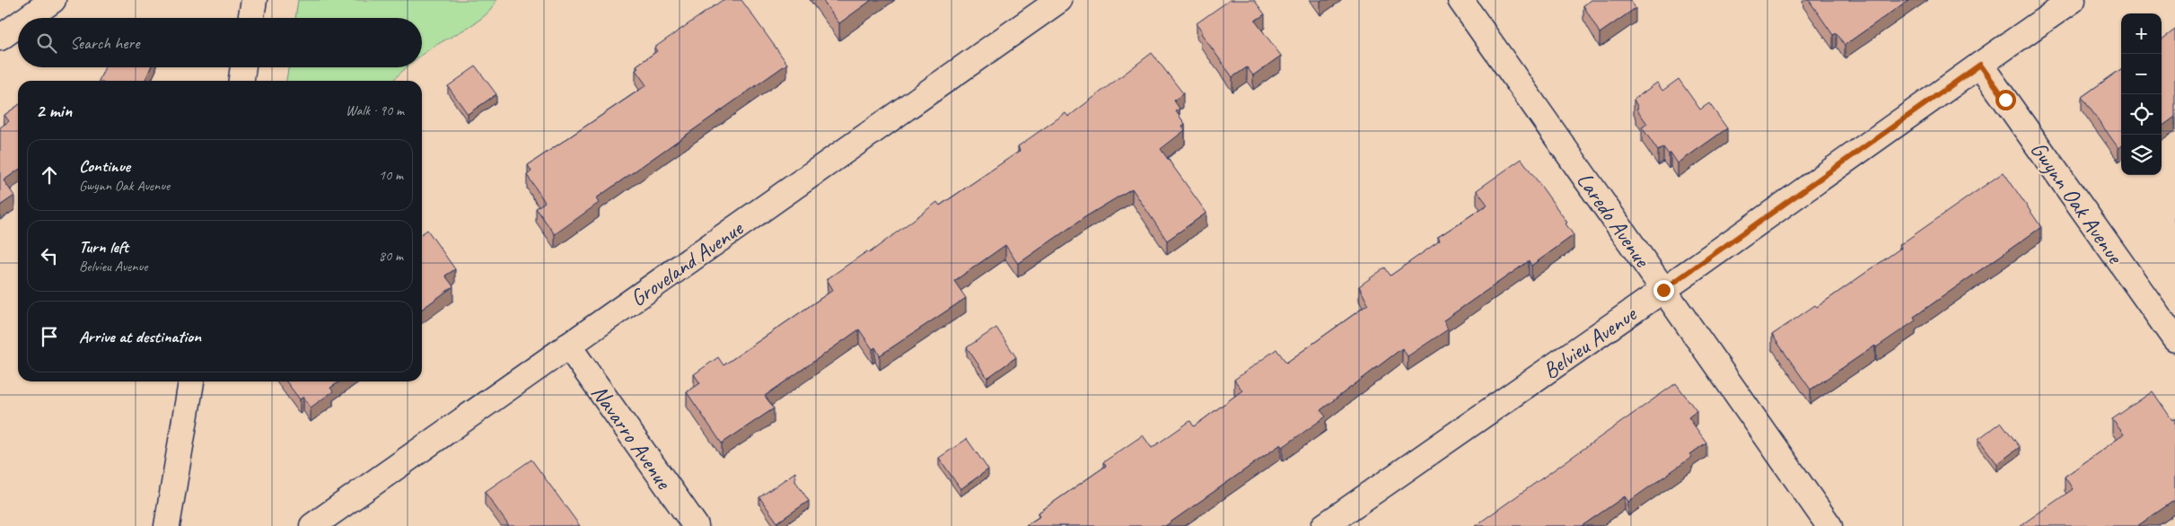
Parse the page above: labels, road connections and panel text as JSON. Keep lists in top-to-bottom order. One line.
{"streets":{"street":["Gwynn Oak Avenue","Laredo Avenue","Groveland Avenue","Belvieu Avenue","Navarro Avenue"]},"crossings":[["Gwynn Oak Avenue","Belvieu Avenue"],["Laredo Avenue","Belvieu Avenue"],["Groveland Avenue","Navarro Avenue"]],"page":{"map_buttons":["+","−"],"search":"Search here","heading":["2 min","Walk · 90 m"],"list":[["Continue","Gwynn Oak Avenue","10 m"],["Turn left","Belvieu Avenue","80 m"],"Arrive at destination"]}}
